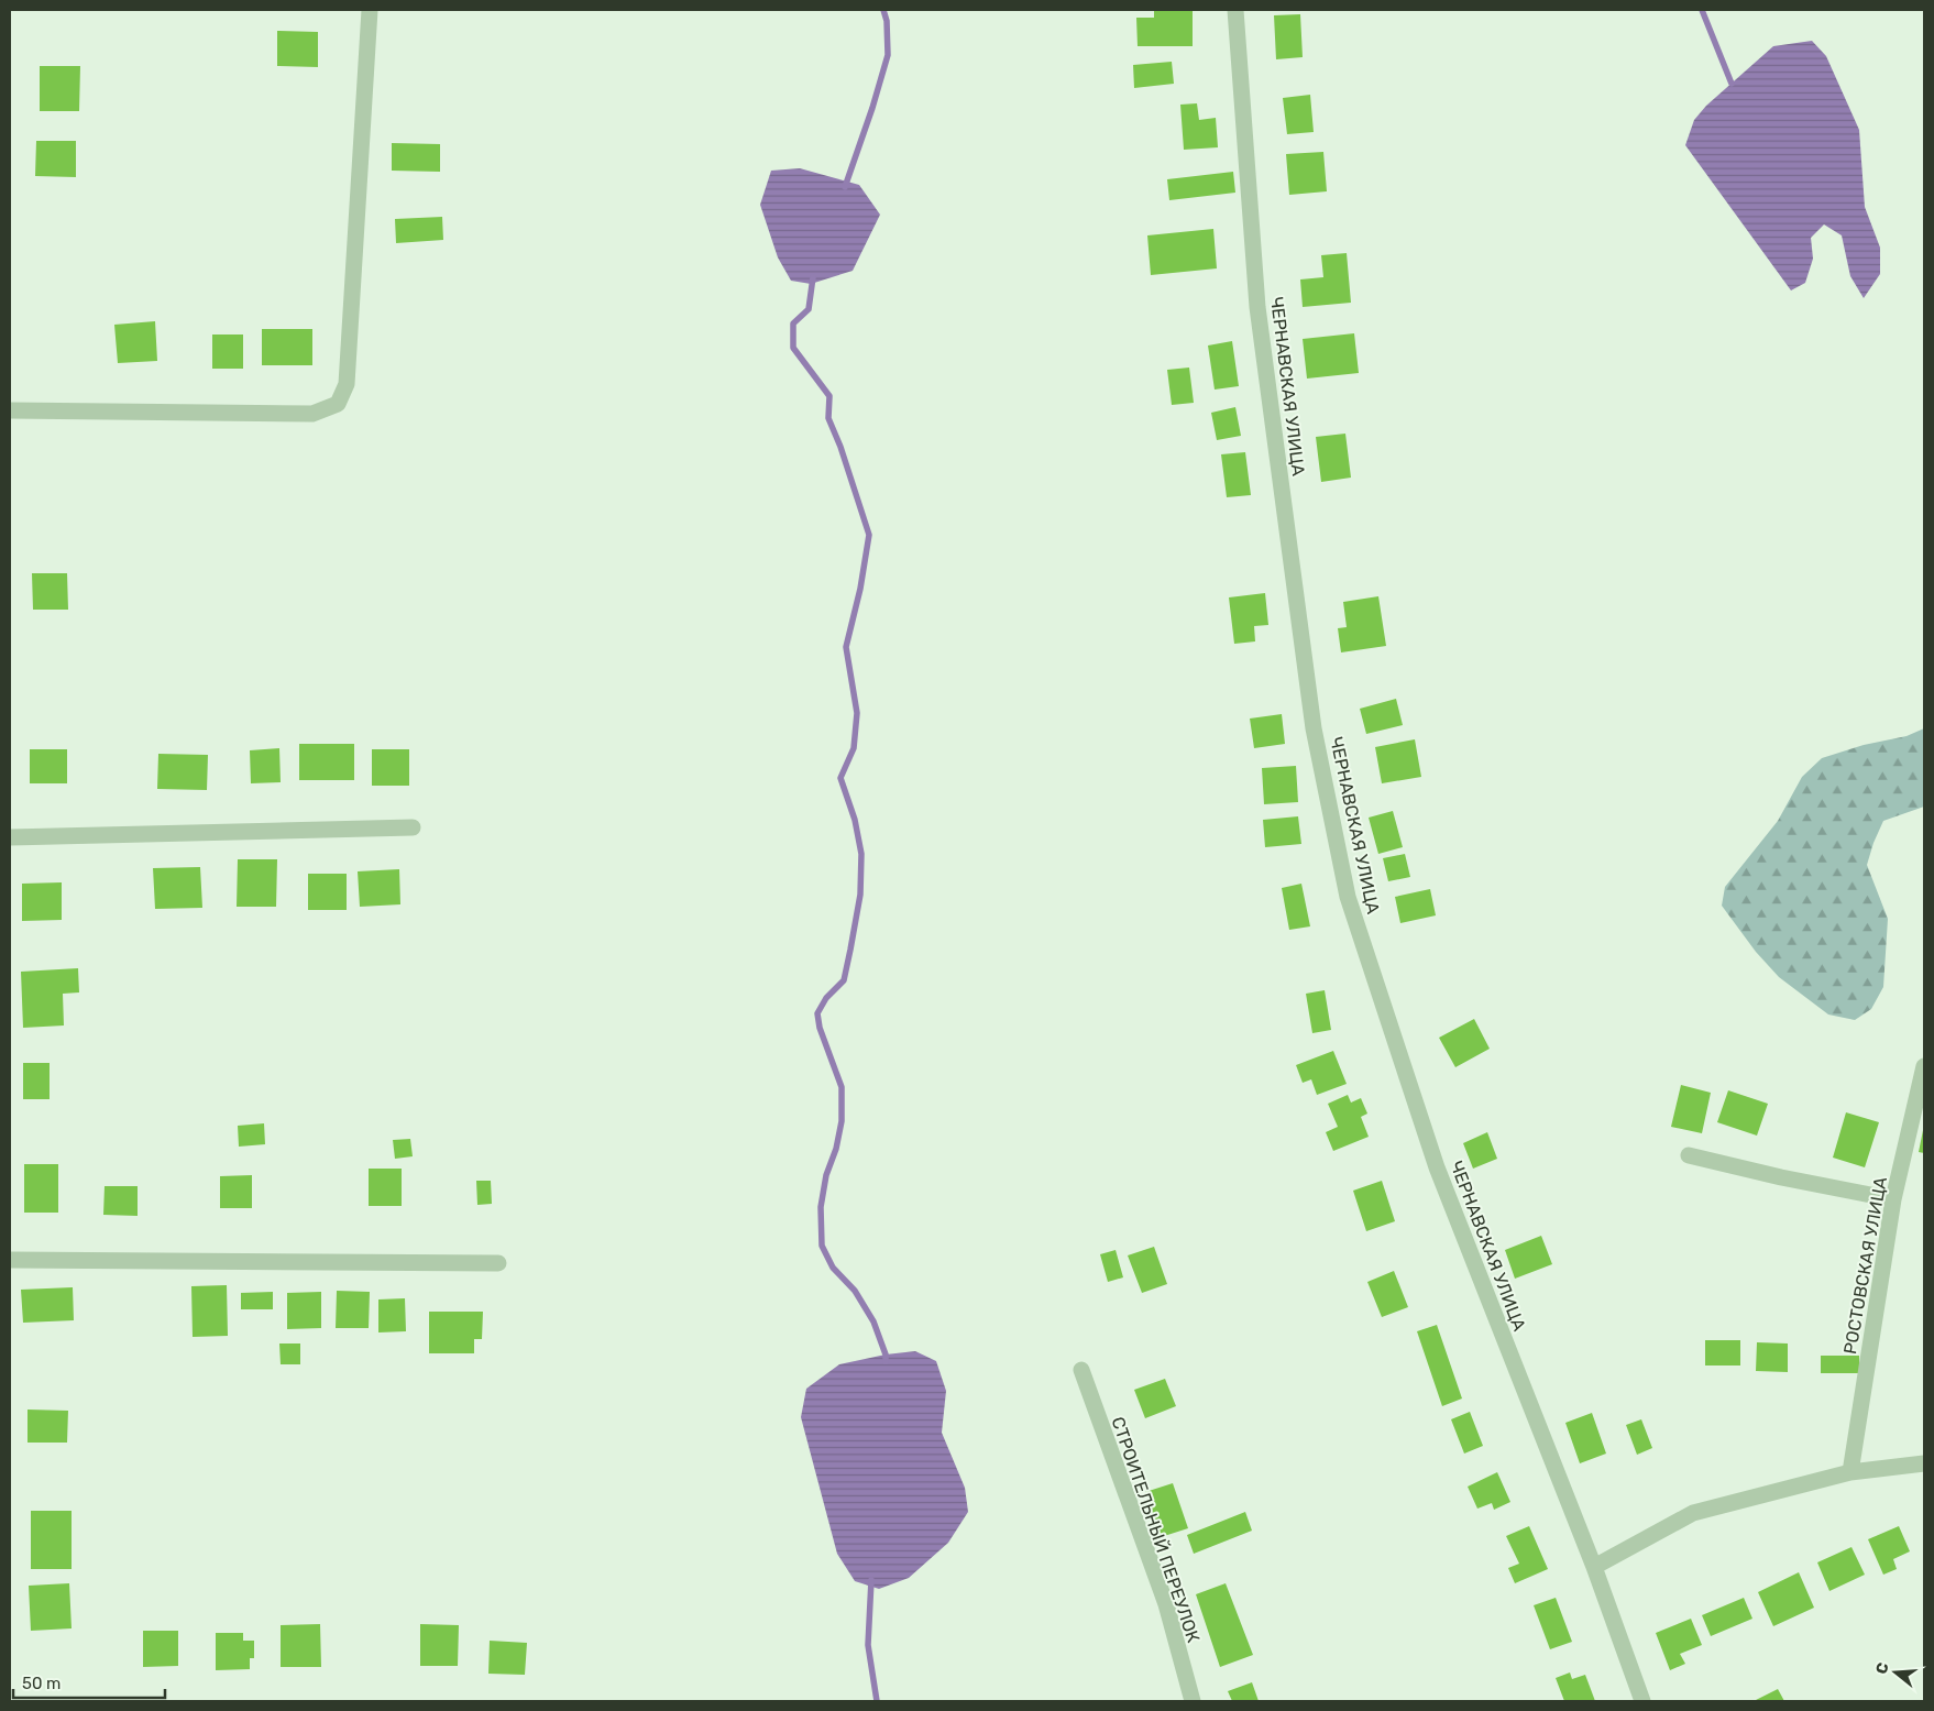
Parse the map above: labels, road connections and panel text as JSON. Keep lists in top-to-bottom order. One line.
{"streets":{"street":["ЧЕРНАВСКАЯ УЛИЦА","РОСТОВСКАЯ УЛИЦА","СТРОИТЕЛЬНЫЙ ПЕРЕУЛОК"]},"scale_bar":"50 m","north":"left"}
